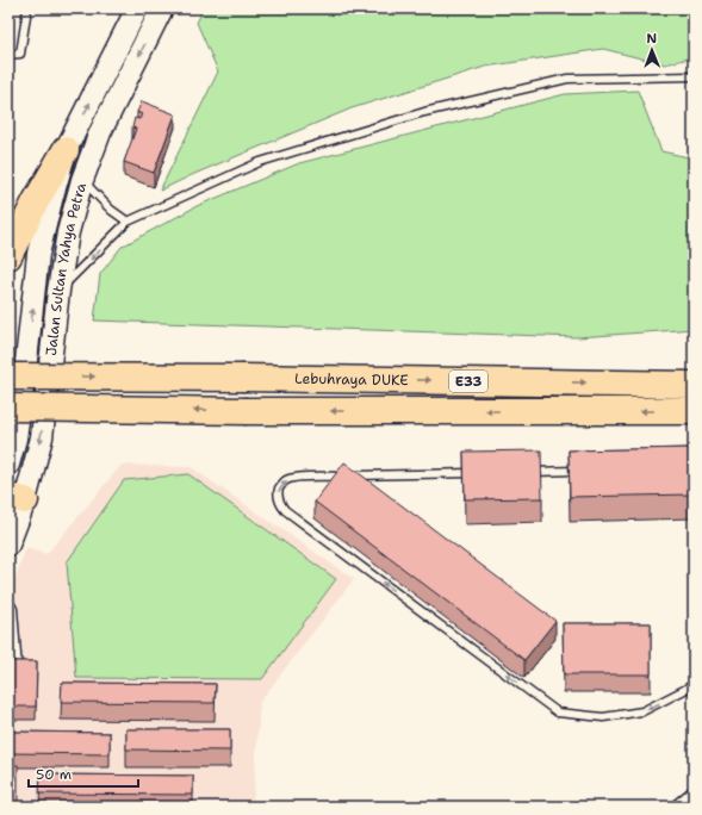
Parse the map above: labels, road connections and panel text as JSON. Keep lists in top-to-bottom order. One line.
{"streets":{"highway":["Lebuhraya DUKE","E33"],"main road":["Jalan Sultan Yahya Petra"]},"scale_bar":"50 m","north":"top"}
